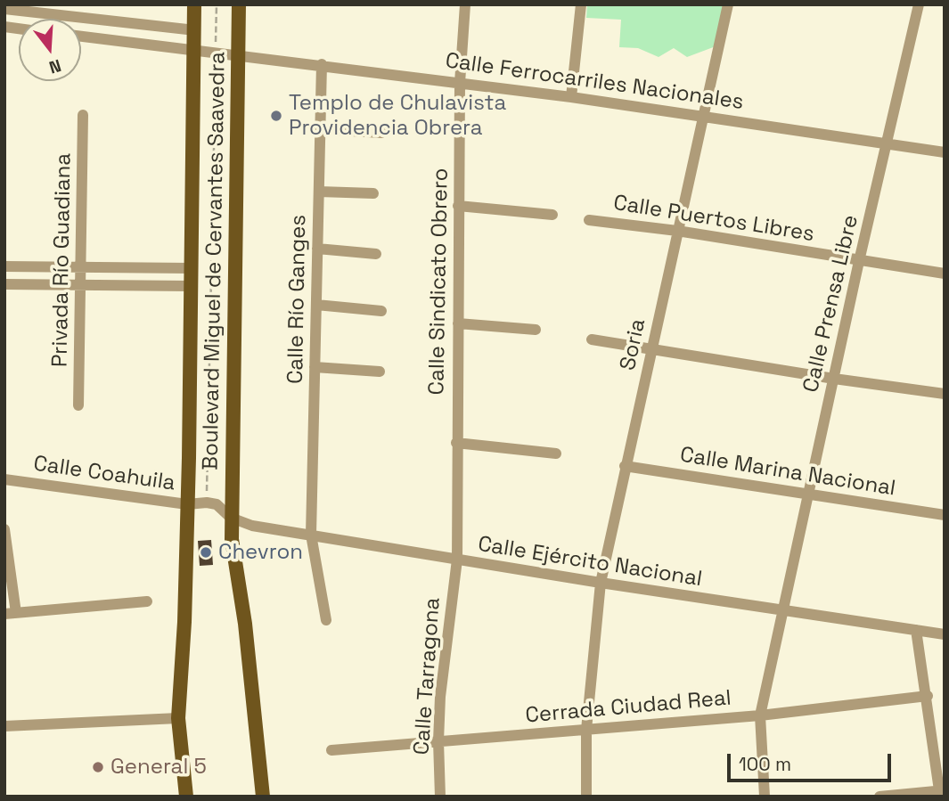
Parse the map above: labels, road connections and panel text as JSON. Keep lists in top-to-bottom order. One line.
{"streets":{"main road":["Boulevard Miguel de Cervantes Saavedra"],"street":["Calle Ferrocarriles Nacionales","Calle Puertos Libres","Privada Río Guadiana","Calle Sindicato Obrero","Calle Río Ganges","Calle Prensa Libre","Soria","Calle Marina Nacional","Calle Coahuila","Calle Ejército Nacional","Calle Tarragona","Cerrada Ciudad Real"]},"crossings":[["Calle Ferrocarriles Nacionales","Boulevard Miguel de Cervantes Saavedra"],["Calle Ferrocarriles Nacionales","Calle Sindicato Obrero"],["Calle Ferrocarriles Nacionales","Calle Río Ganges"],["Calle Ferrocarriles Nacionales","Calle Prensa Libre"],["Calle Ferrocarriles Nacionales","Soria"],["Calle Puertos Libres","Calle Prensa Libre"],["Calle Puertos Libres","Soria"],["Boulevard Miguel de Cervantes Saavedra","Calle Coahuila"],["Boulevard Miguel de Cervantes Saavedra","Calle Ejército Nacional"],["Calle Sindicato Obrero","Calle Ejército Nacional"],["Calle Sindicato Obrero","Calle Tarragona"],["Calle Río Ganges","Calle Ejército Nacional"],["Calle Prensa Libre","Calle Marina Nacional"],["Calle Prensa Libre","Calle Ejército Nacional"],["Calle Prensa Libre","Cerrada Ciudad Real"],["Soria","Calle Marina Nacional"],["Soria","Calle Ejército Nacional"],["Soria","Cerrada Ciudad Real"],["Calle Ejército Nacional","Calle Tarragona"],["Calle Tarragona","Cerrada Ciudad Real"]],"places":["Templo de Chulavista Providencia Obrera","Chevron","General 5"],"scale_bar":"100 m","north":"bottom"}
